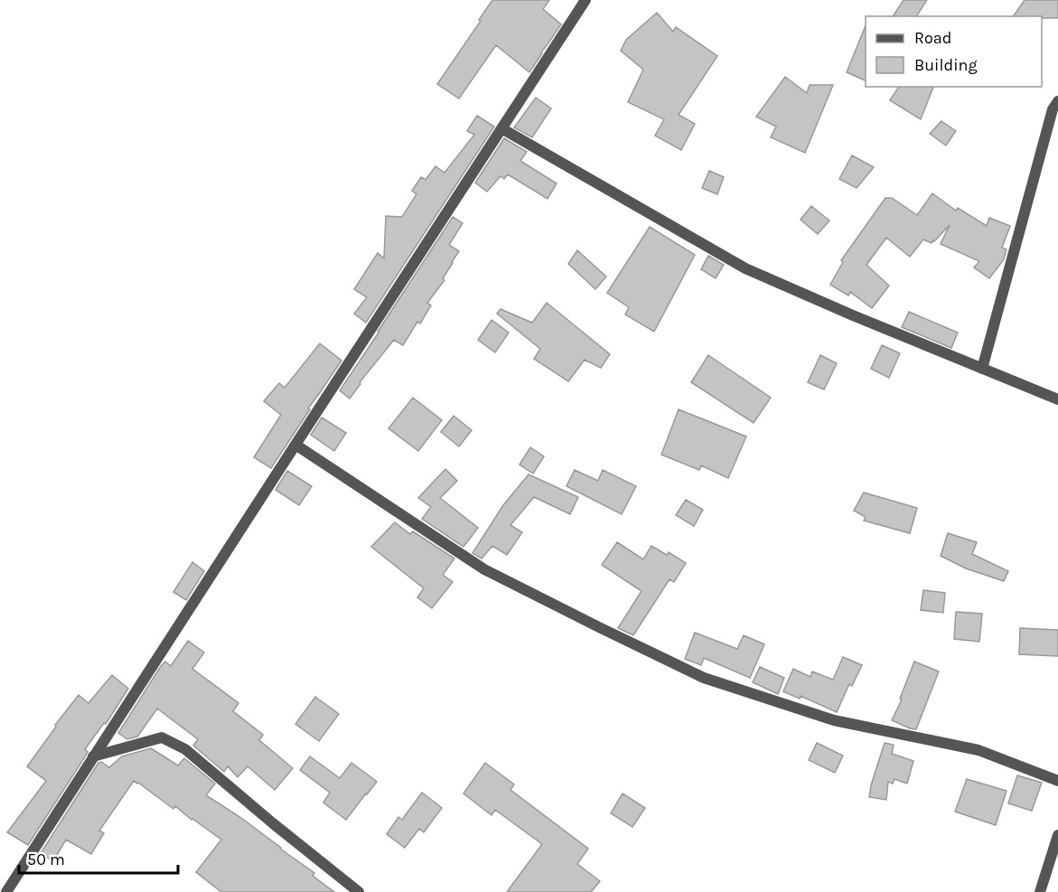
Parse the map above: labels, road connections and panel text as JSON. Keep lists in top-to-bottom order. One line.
{"legend":["Road","Building"],"scale_bar":"50 m"}
